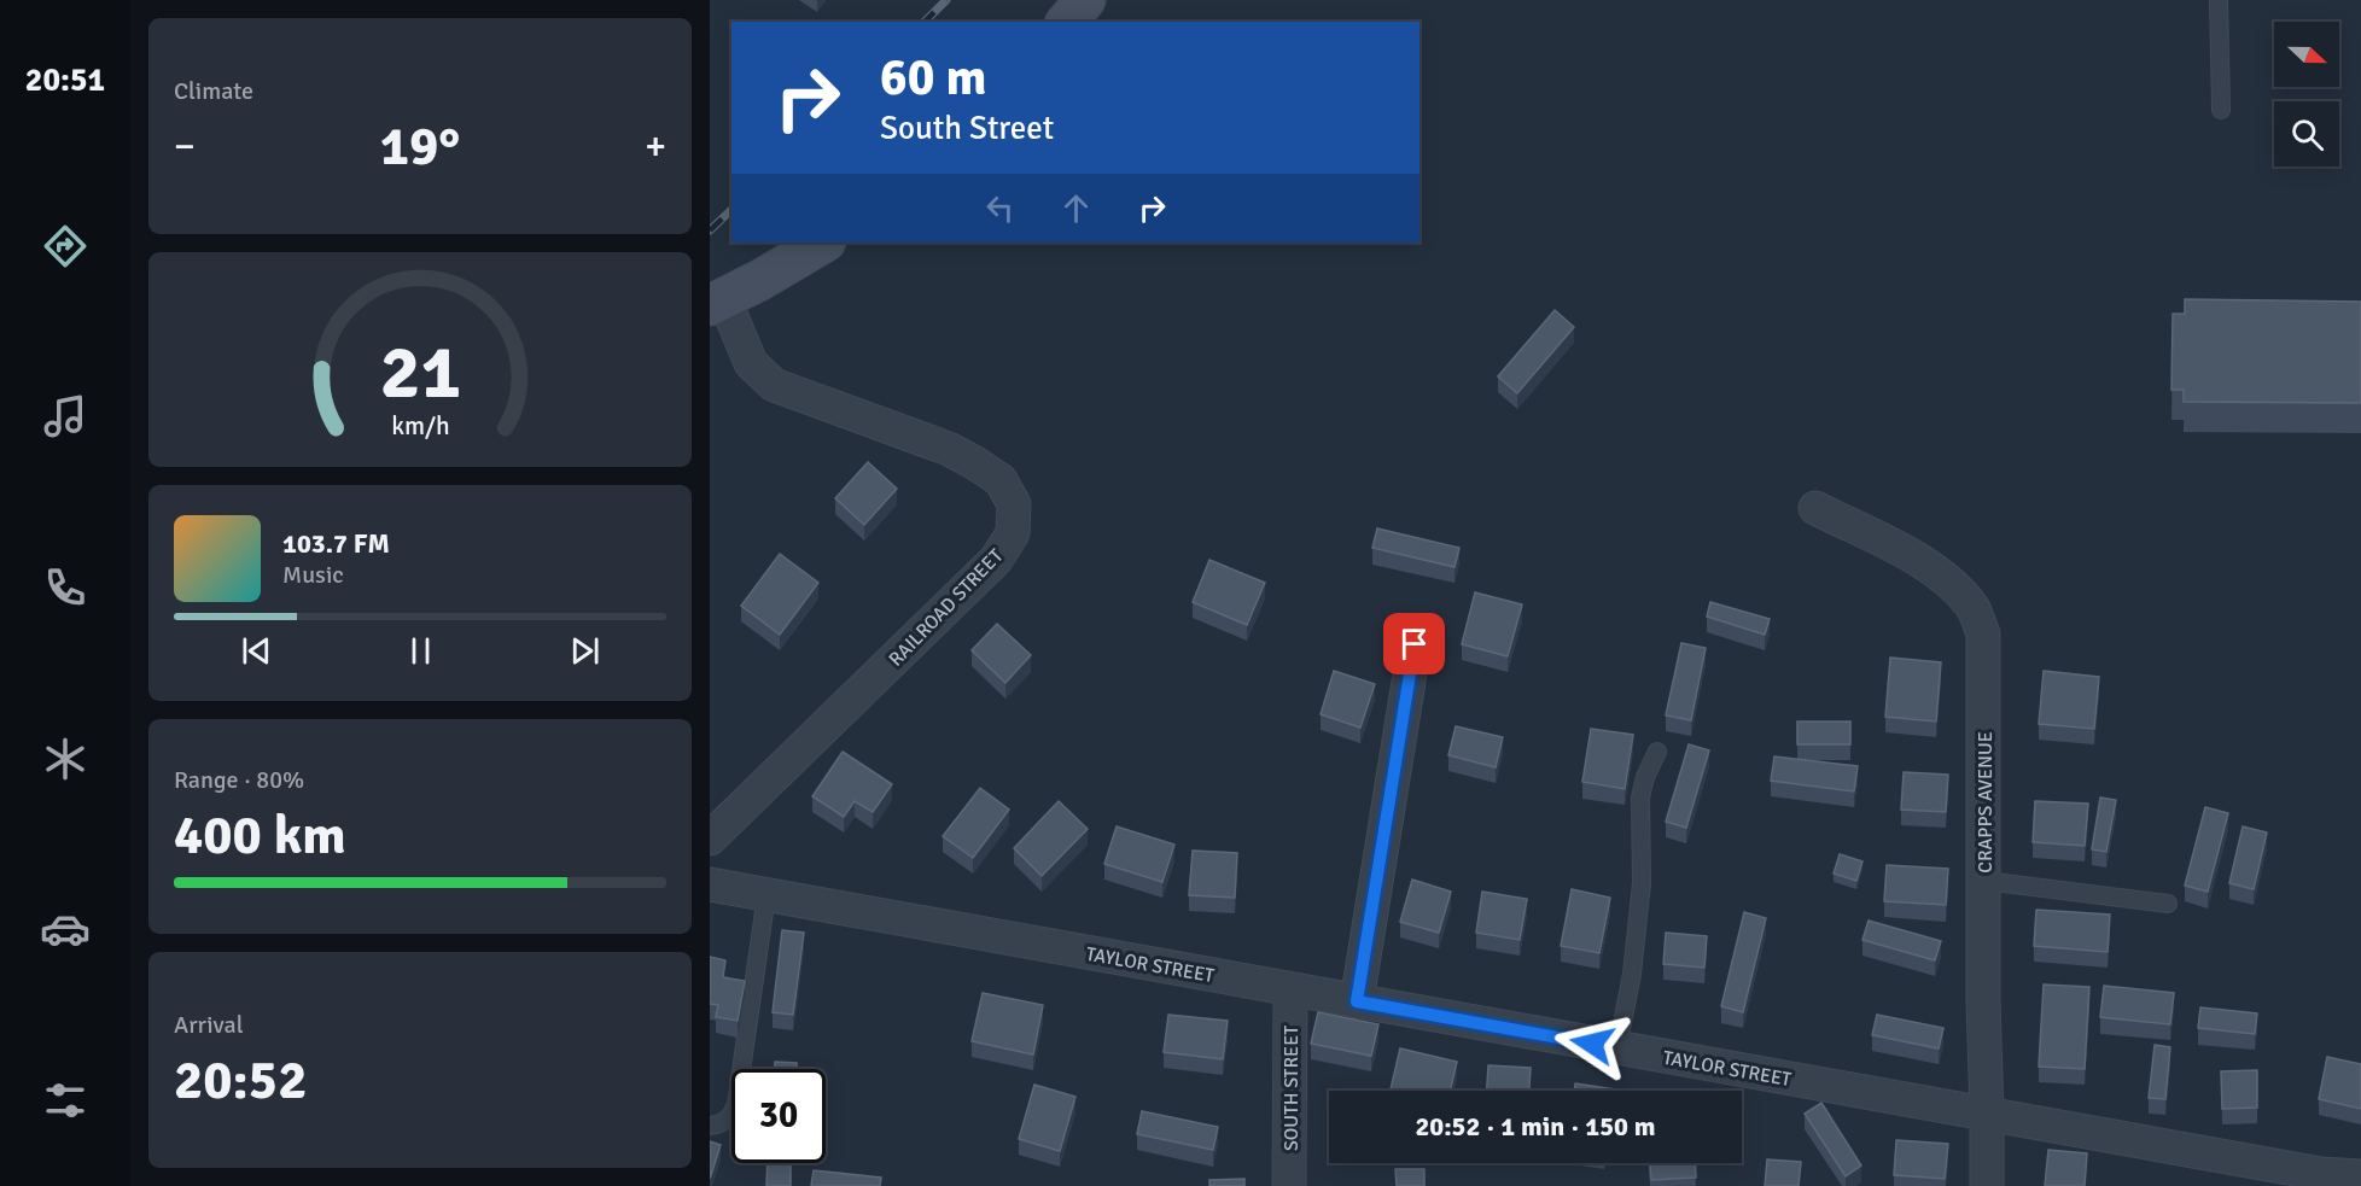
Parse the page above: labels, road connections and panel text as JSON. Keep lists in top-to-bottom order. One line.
{"streets":{"street":["RAILROAD STREET","CRAPPS AVENUE","TAYLOR STREET","SOUTH STREET"]},"crossings":[["CRAPPS AVENUE","TAYLOR STREET"],["TAYLOR STREET","SOUTH STREET"]],"north":"right","page":{"tabs":"20:51","tile":["Climate",["Range · 80%","400 km"],["Arrival","20:52"]],"turn":["60 m","South Street"],"heat":["−","19°","+"],"song":["103.7 FM","Music"],"limit":"30","trip":"20:52 · 1 min · 150 m","gauge":["21","km/h"]}}
